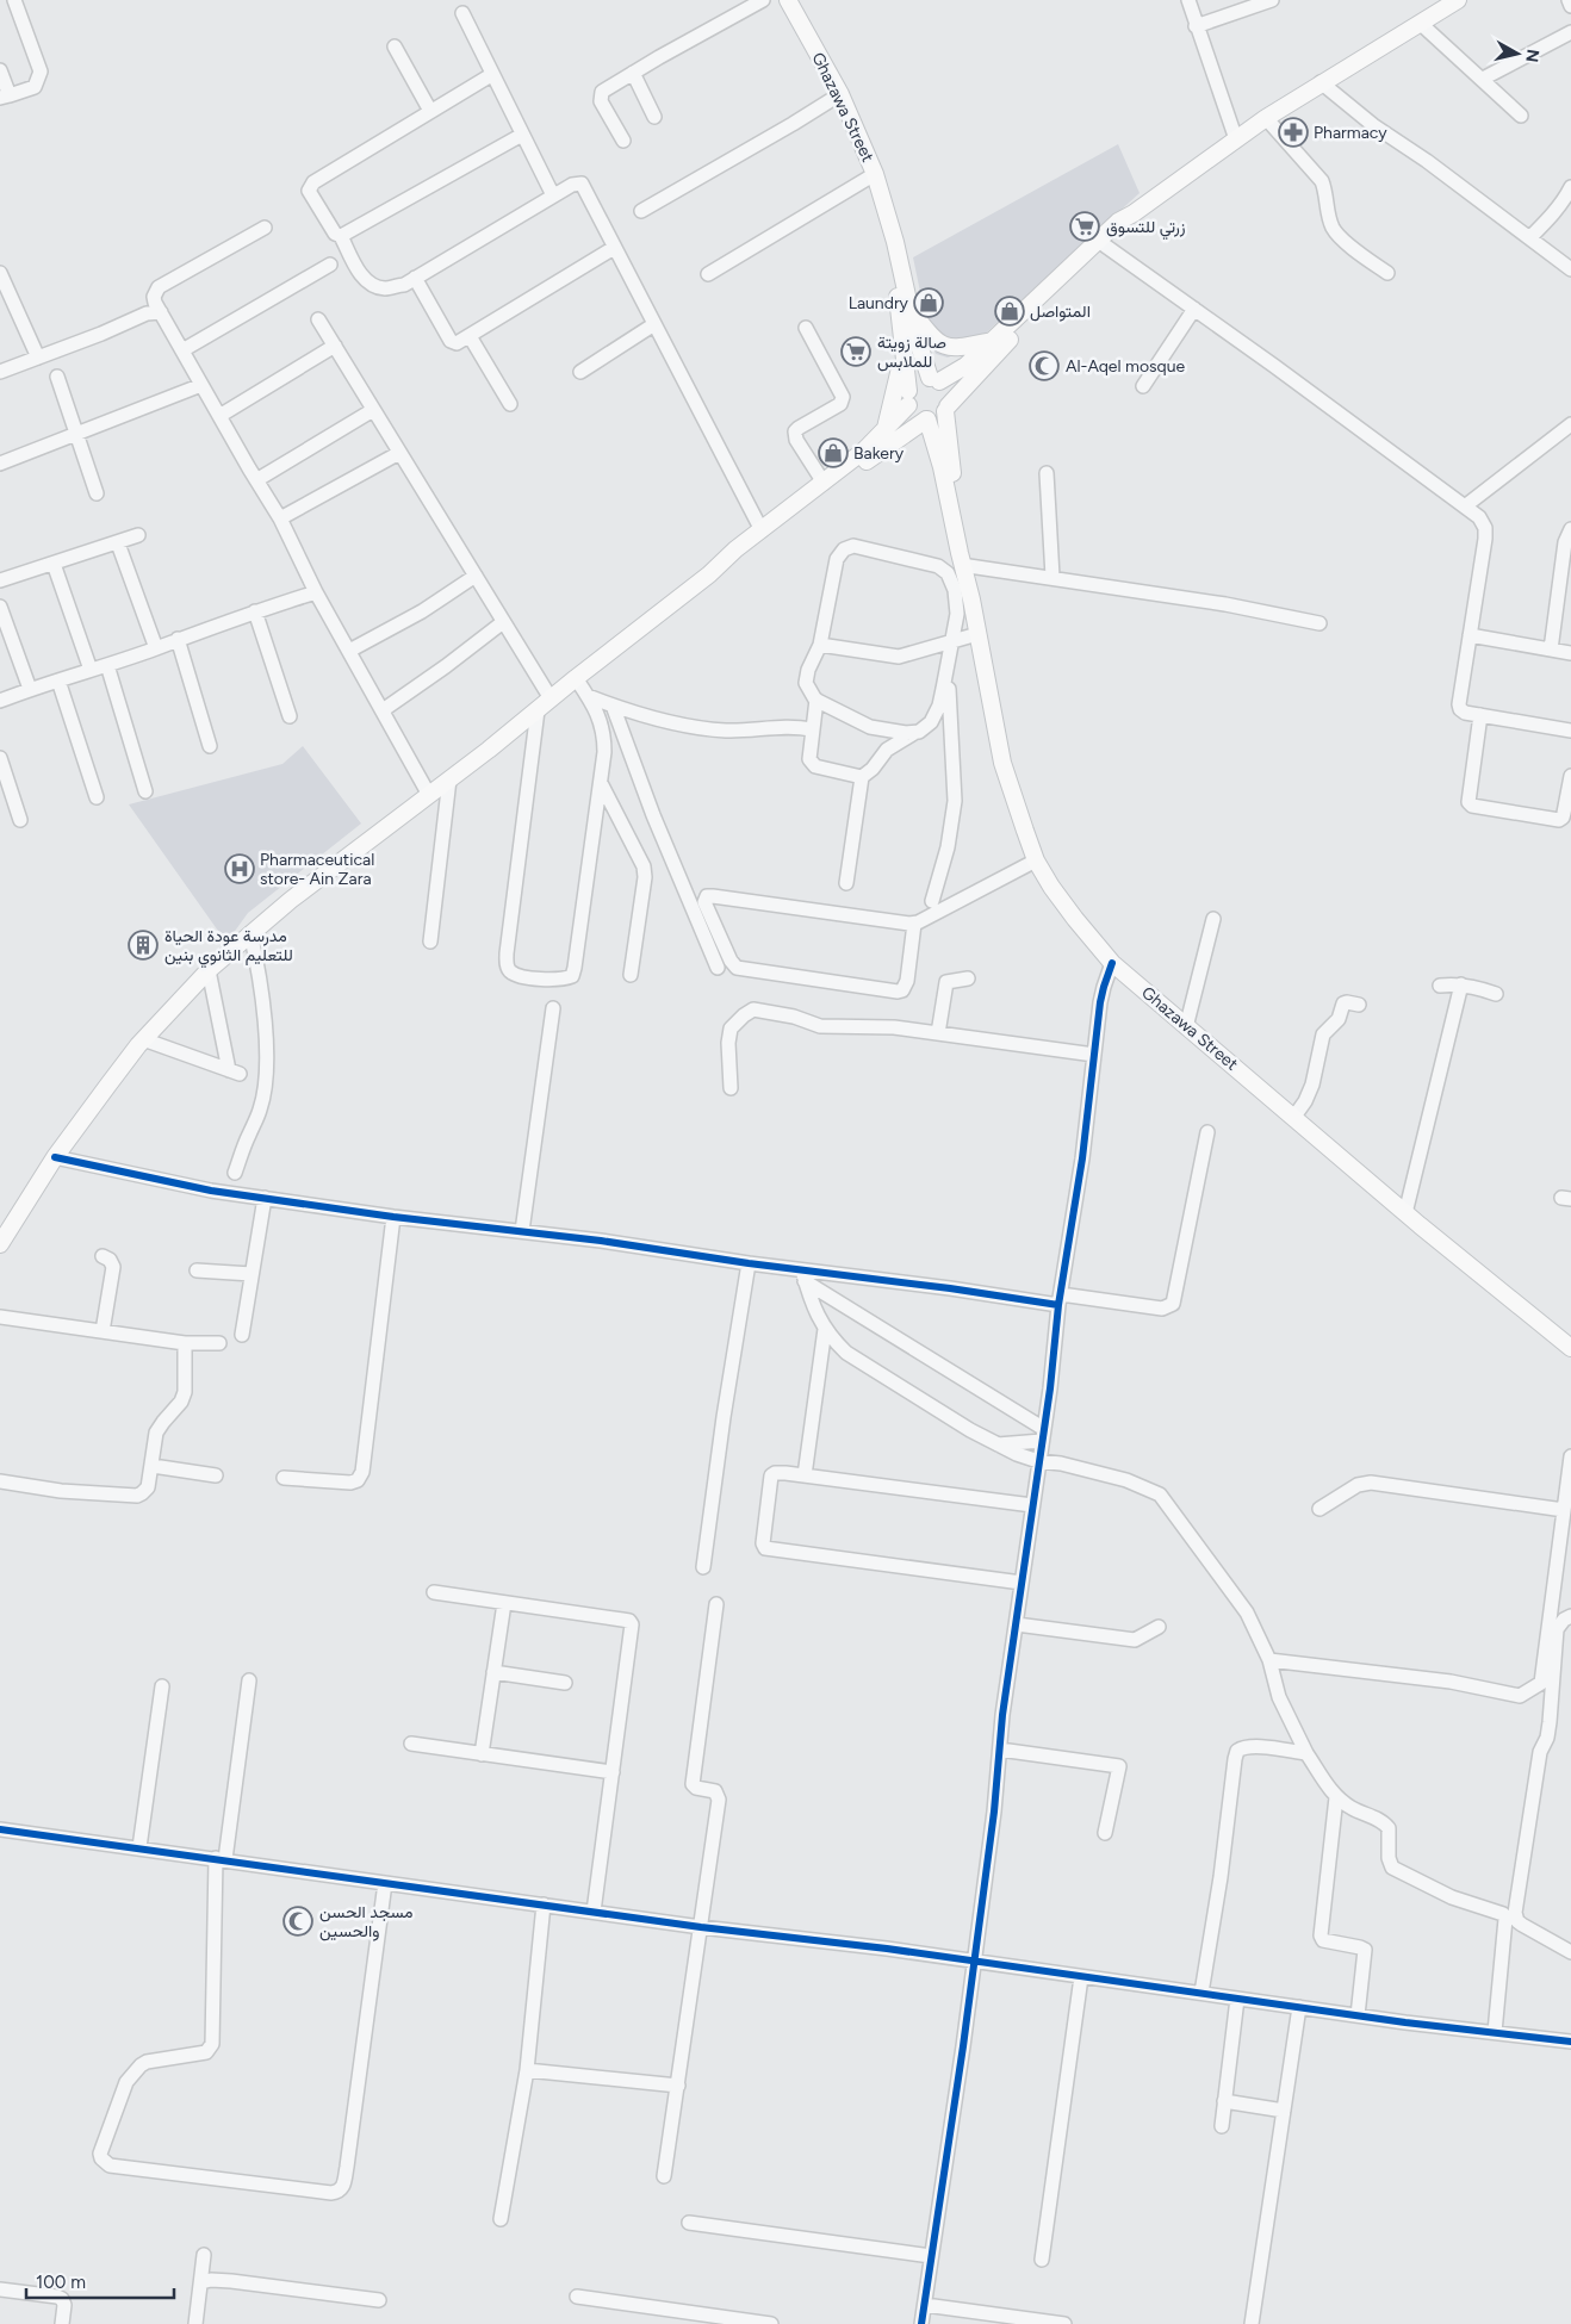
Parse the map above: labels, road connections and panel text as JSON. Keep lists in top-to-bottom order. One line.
{"streets":{"main road":["Ghazawa Street"]},"places":{"pharmacy":["Pharmacy"],"supermarket":["زرتي للتسوق","صالة زويتة للملابس"],"shop":["Laundry","المتواصل","Bakery"],"mosque":["Al-Aqel mosque","مسجد الحسن والحسين"],"hospital":["Pharmaceutical store- Ain Zara"],"building":["مدرسة عودة الحياة للتعليم الثانوي بنين"]},"scale_bar":"100 m","north":"right"}
